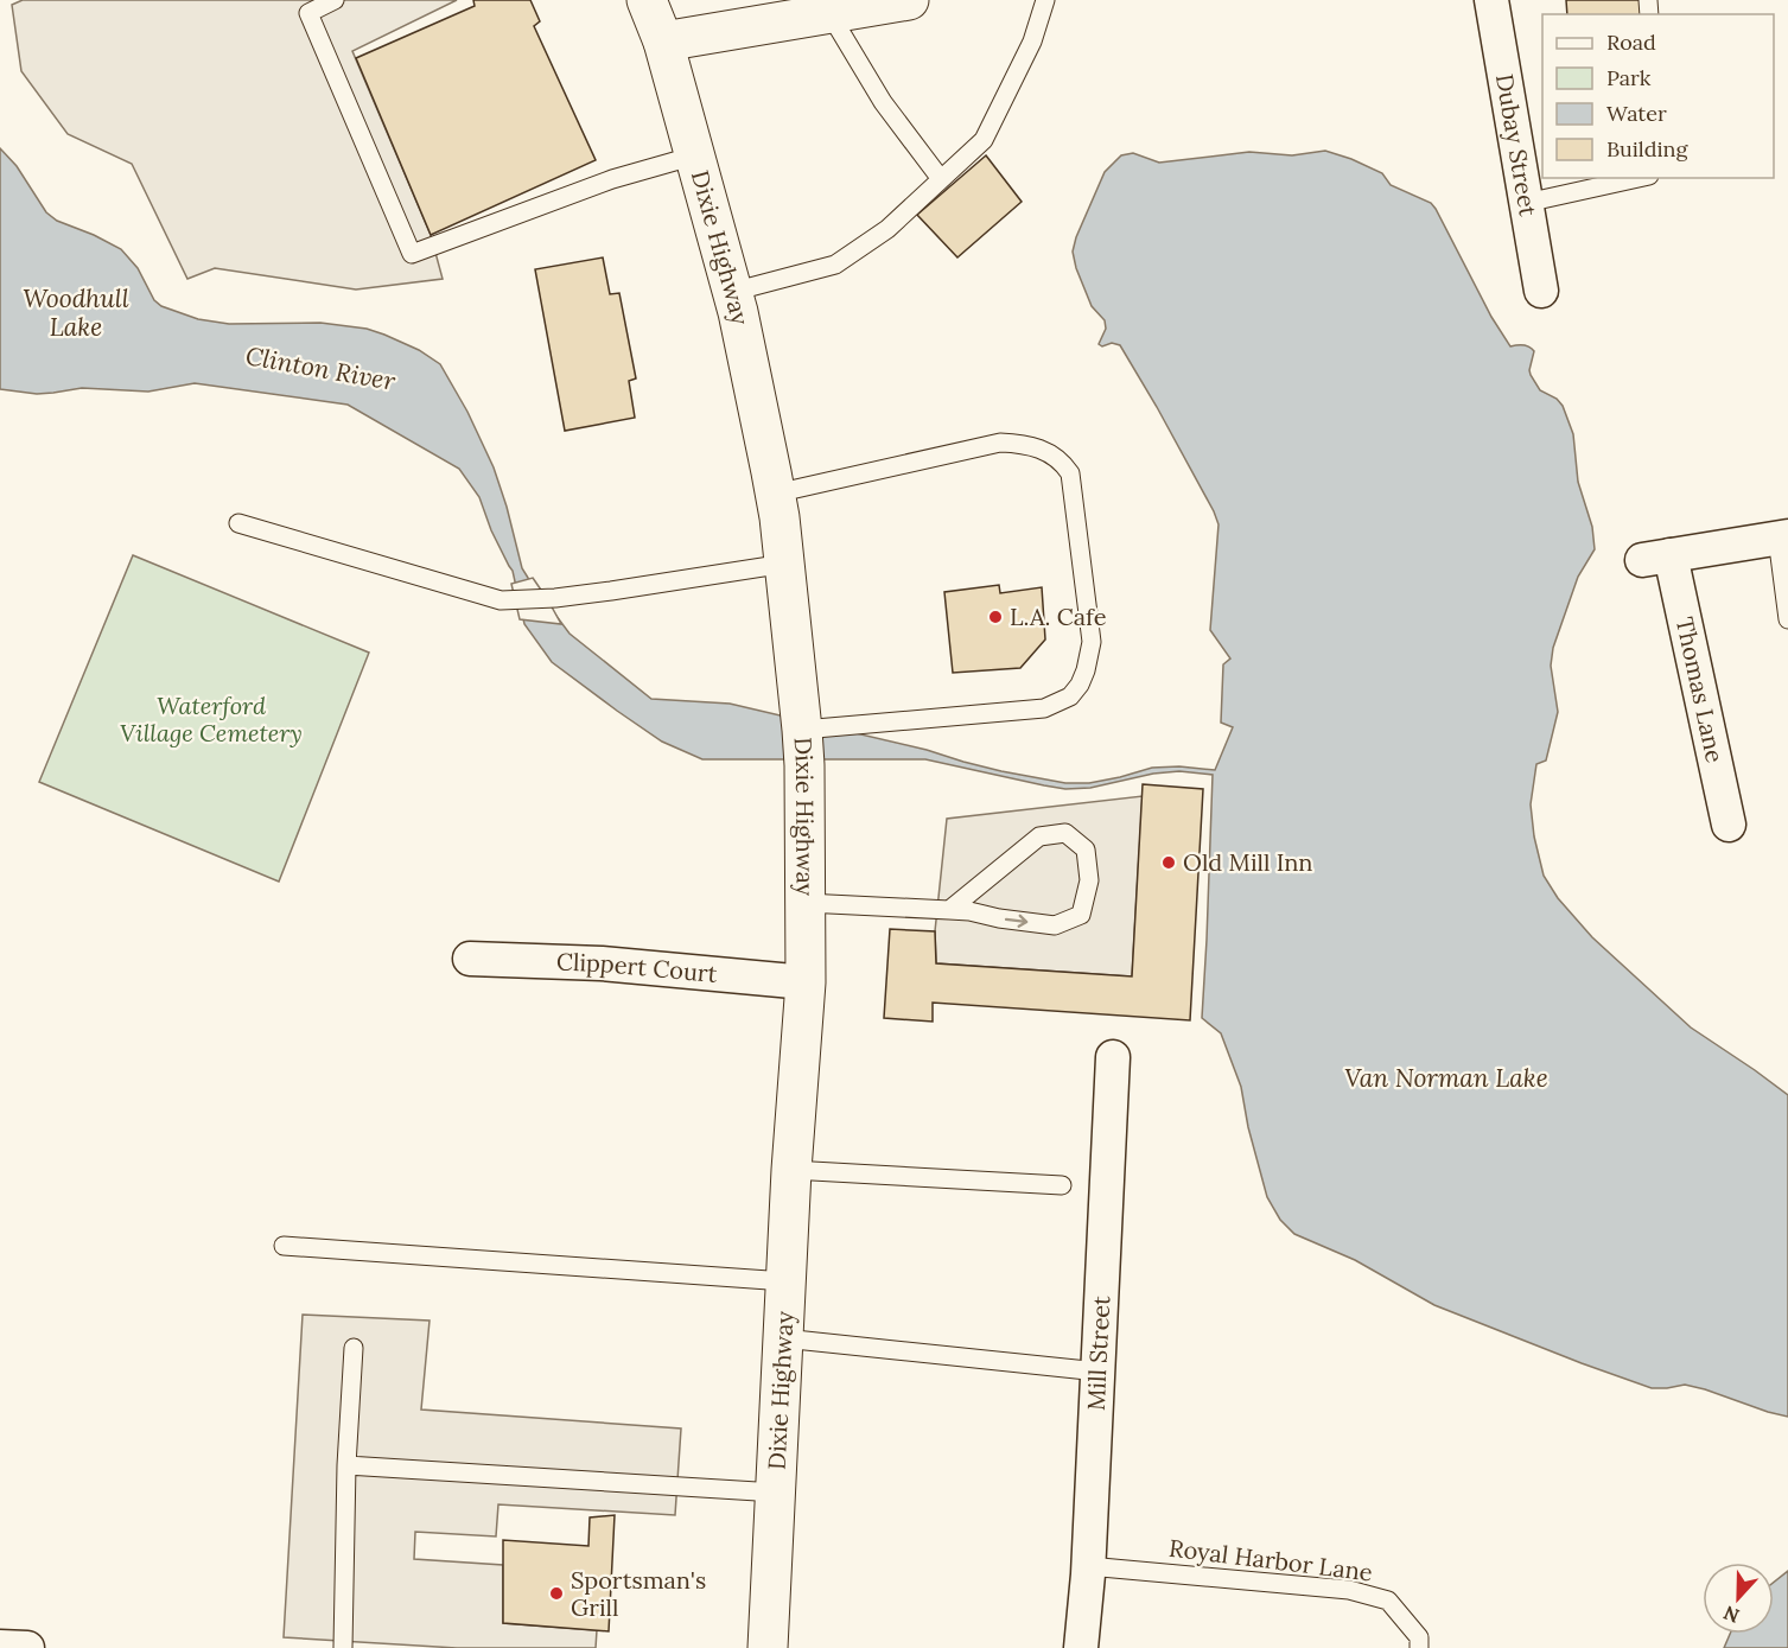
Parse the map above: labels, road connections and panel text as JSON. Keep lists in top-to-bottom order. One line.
{"streets":{"main road":["Dixie Highway"],"street":["Dubay Street","Thomas Lane","Clippert Court","Mill Street"],"lane":["Royal Harbor Lane"]},"crossings":[["Dixie Highway","Clippert Court"],["Mill Street","Royal Harbor Lane"]],"water":["Woodhull Lake","Clinton River","Van Norman Lake"],"parks":["Waterford Village Cemetery"],"places":["L.A. Cafe","Old Mill Inn","Sportsman's Grill"],"legend":["Road","Park","Water","Building"],"north":"bottom"}
